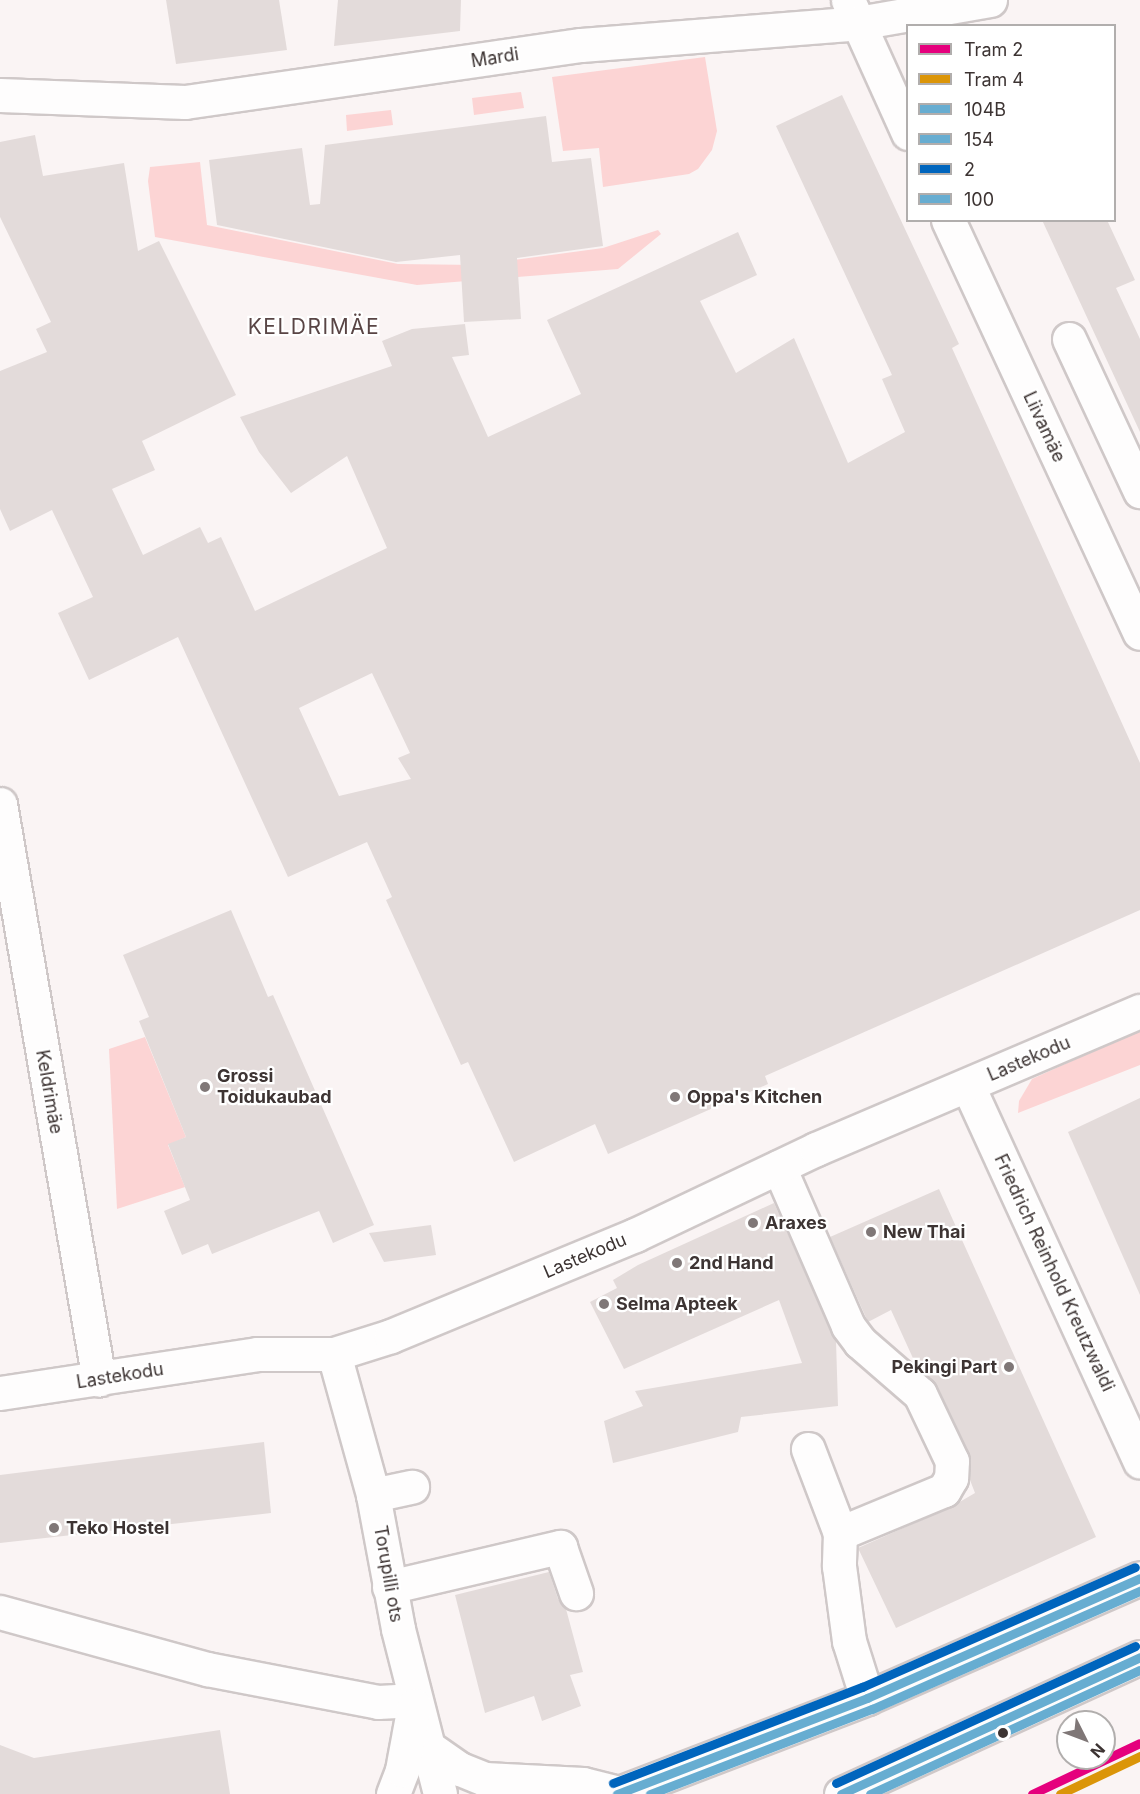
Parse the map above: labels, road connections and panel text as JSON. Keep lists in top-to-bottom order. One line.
{"streets":{"street":["Mardi","Liivamäe","Lastekodu","Keldrimäe","Friedrich Reinhold Kreutzwaldi","Torupilli ots"]},"crossings":[["Lastekodu","Keldrimäe"],["Lastekodu","Friedrich Reinhold Kreutzwaldi"],["Lastekodu","Torupilli ots"]],"districts":["KELDRIMÄE"],"places":["Grossi Toidukaubad","Oppa's Kitchen","Araxes","New Thai","2nd Hand","Selma Apteek","Pekingi Part","Teko Hostel"],"lines":["transit line 2","transit line 104B","transit line 154","transit line 100","tram line 2","tram line 4"],"legend":["Tram 2","Tram 4","104B","154","2","100"],"north":"bottom right"}
